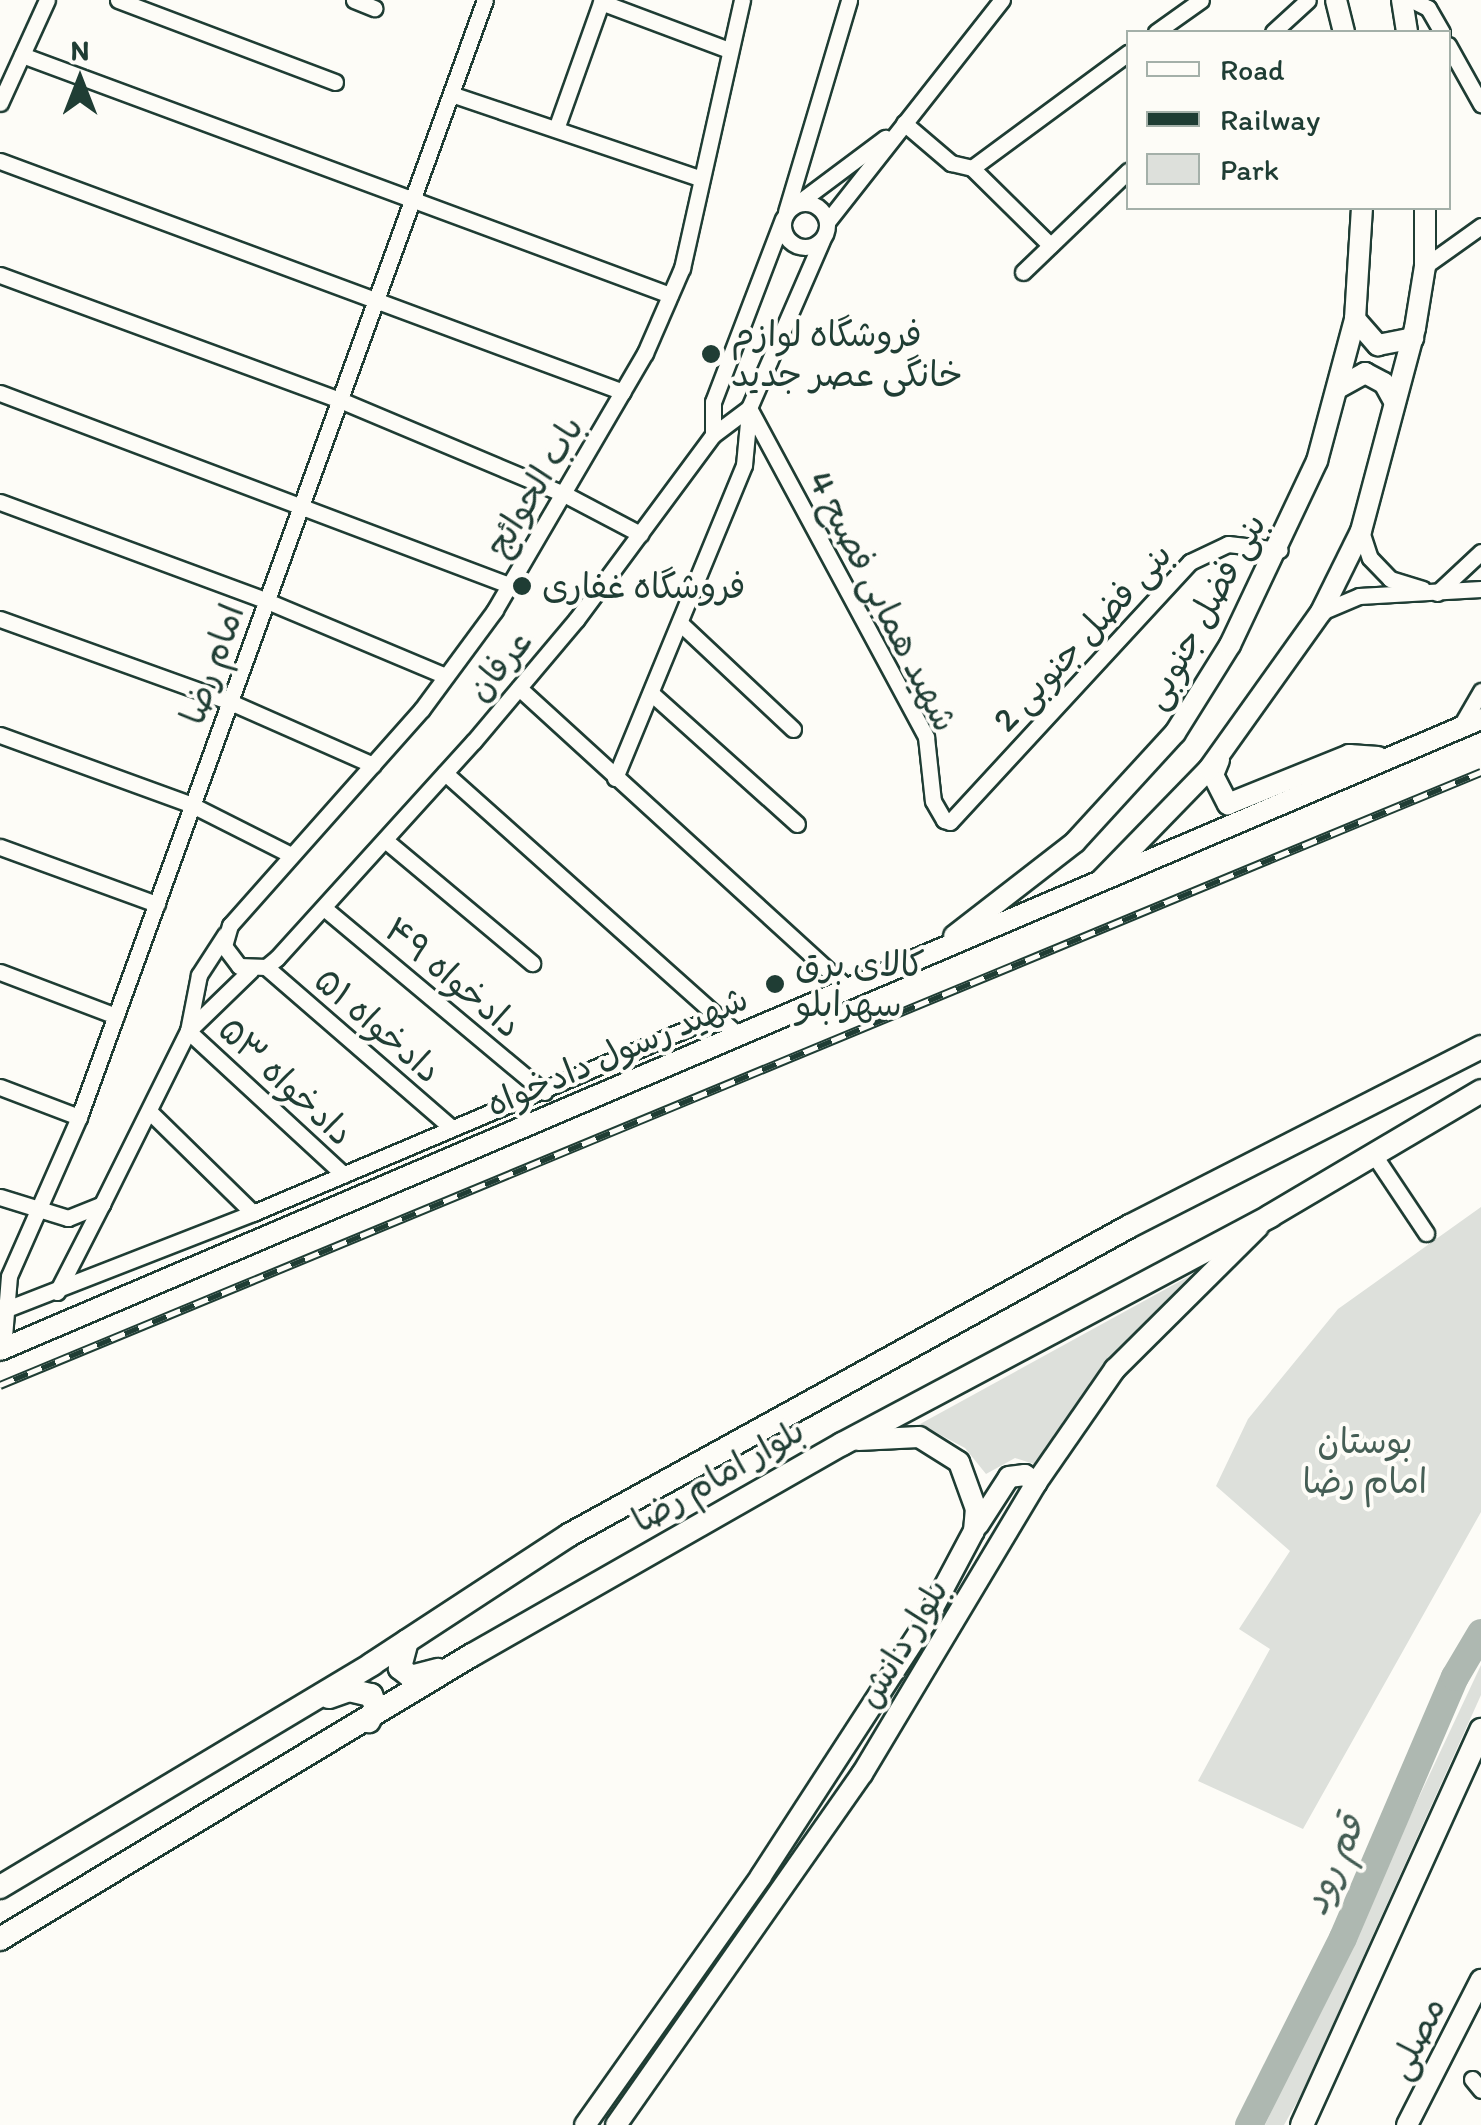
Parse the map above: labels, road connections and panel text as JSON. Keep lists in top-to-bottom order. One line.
{"streets":{"main road":["بنی فضل جنوبی","شهید رسول دادخواه","بلوار امام رضا","بلوار دانش","مصلی"],"street":["باب الحوائج","شهید همایی فصیح 4","بنی فضل جنوبی 2","امام رضا","عرفان","دادخواه ۴۹","دادخواه ۵۱","دادخواه ۵۳"]},"crossings":[["باب الحوائج","عرفان"],["باب الحوائج","دادخواه ۵۳"],["شهید همایی فصیح 4","بنی فضل جنوبی 2"],["بنی فضل جنوبی","بنی فضل جنوبی 2"],["بنی فضل جنوبی","شهید رسول دادخواه"],["امام رضا","شهید رسول دادخواه"],["عرفان","دادخواه ۴۹"],["عرفان","دادخواه ۵۱"],["عرفان","دادخواه ۵۳"],["بلوار امام رضا","بلوار دانش"]],"water":["قم رود"],"parks":["بوستان امام رضا"],"places":["فروشگاه لوازم خانگی عصر جدید","فروشگاه غفاری","کالای برق سهرابلو"],"legend":["Road","Railway","Park"],"north":"top"}
